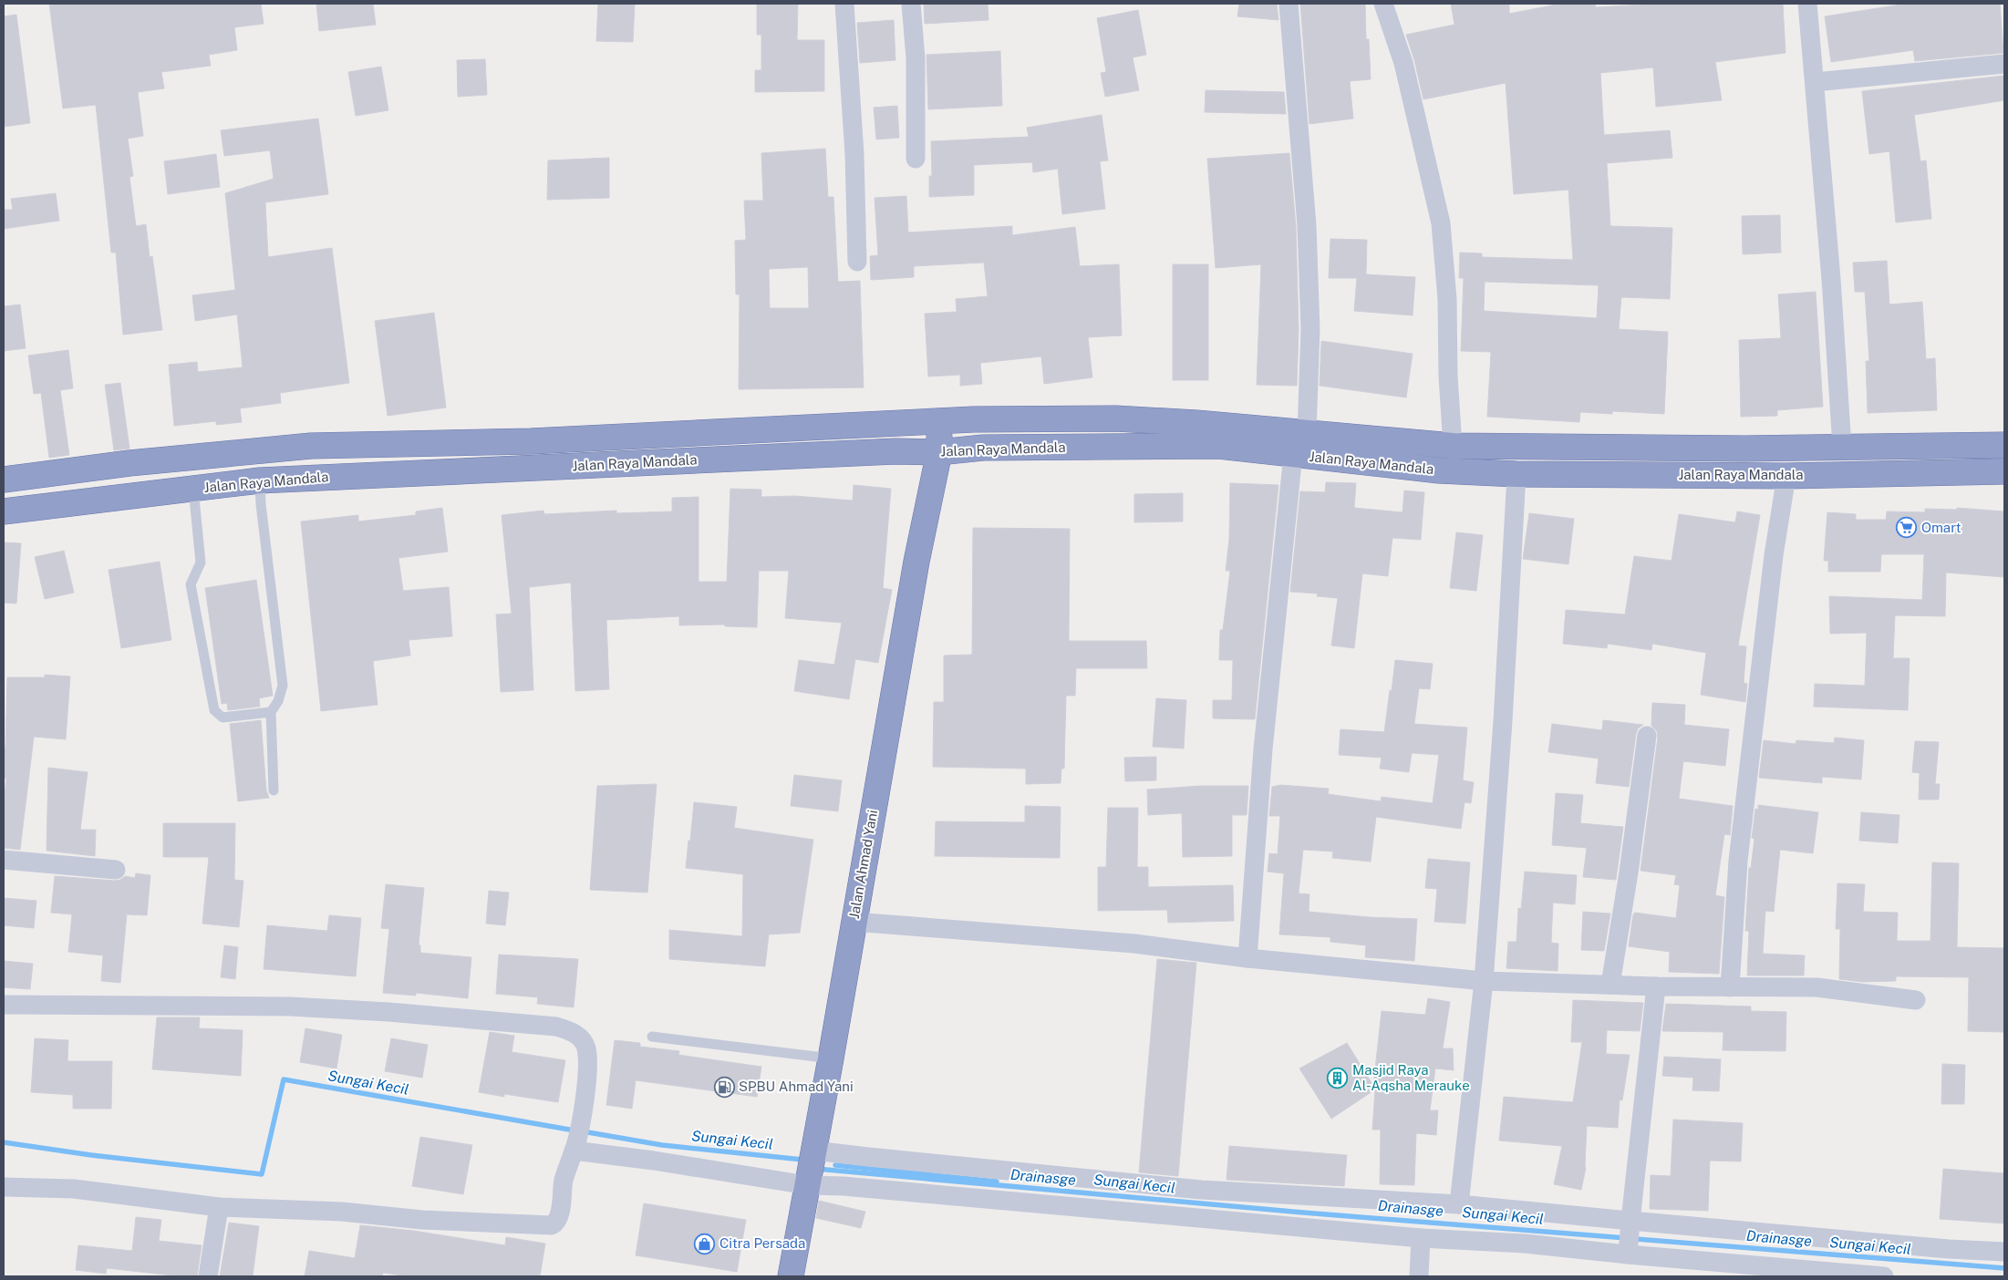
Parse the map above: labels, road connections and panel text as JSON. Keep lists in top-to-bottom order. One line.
{"streets":{"highway":["Jalan Raya Mandala","Jalan Ahmad Yani"]},"crossings":[["Jalan Raya Mandala","Jalan Ahmad Yani"]],"water":["Sungai Kecil","Drainasge"],"places":{"supermarket":["Omart"],"building":["Masjid Raya Al-Aqsha Merauke"],"fuel station":["SPBU Ahmad Yani"],"shop":["Citra Persada"]}}
